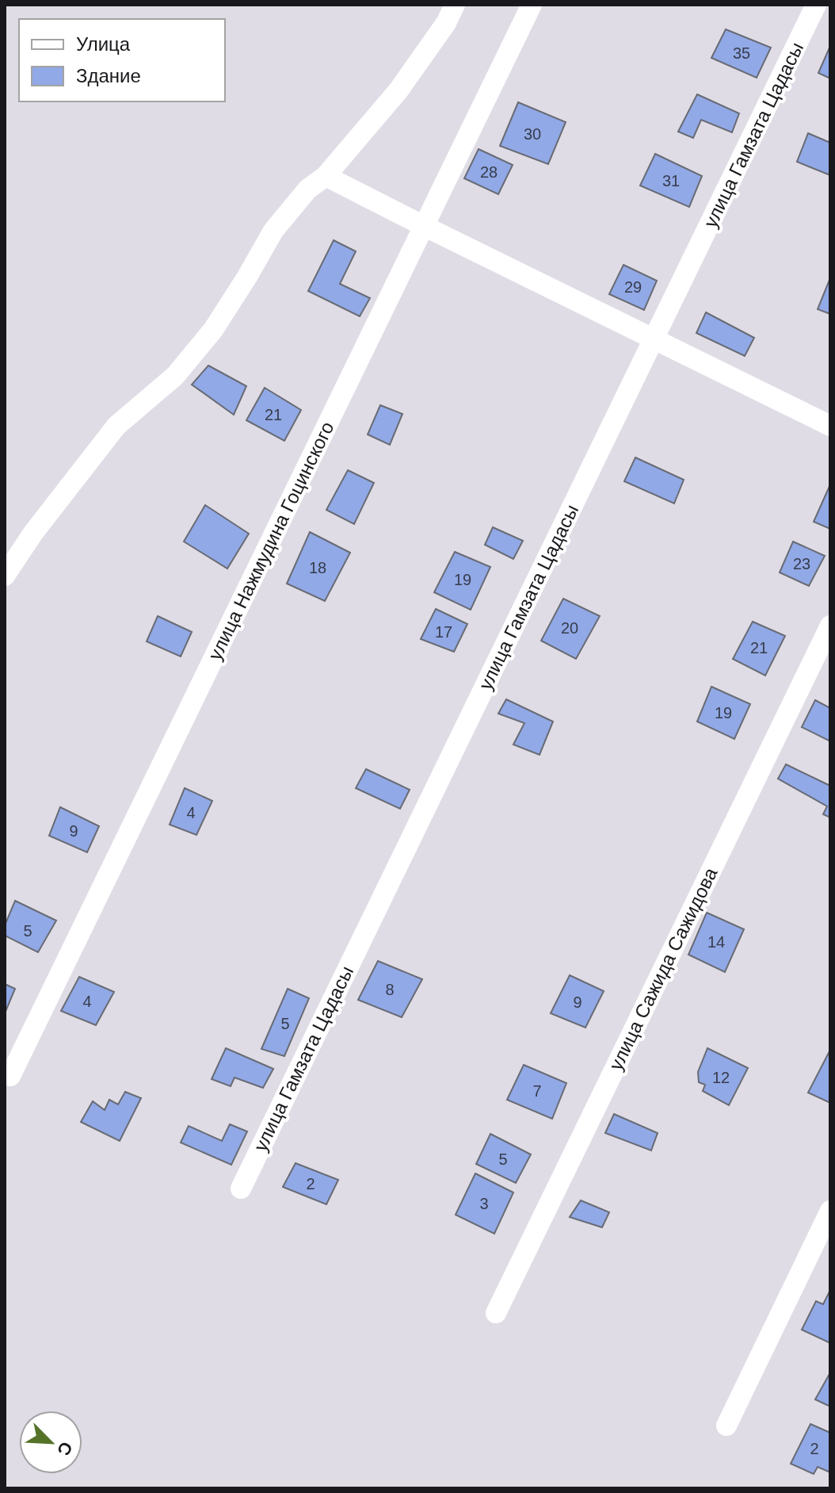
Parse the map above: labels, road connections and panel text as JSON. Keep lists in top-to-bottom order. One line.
{"streets":{"street":["улица Гамзата Цадасы","улица Нажмудина Гоцинского","улица Сажида Сажидова"]},"house_numbers":["35","30","28","31","29","21","23","18","19","20","17","21","19","4","9","5","14","8","4","9","5","12","7","5","2","3","2"],"legend":["Улица","Здание"],"north":"bottom right"}
